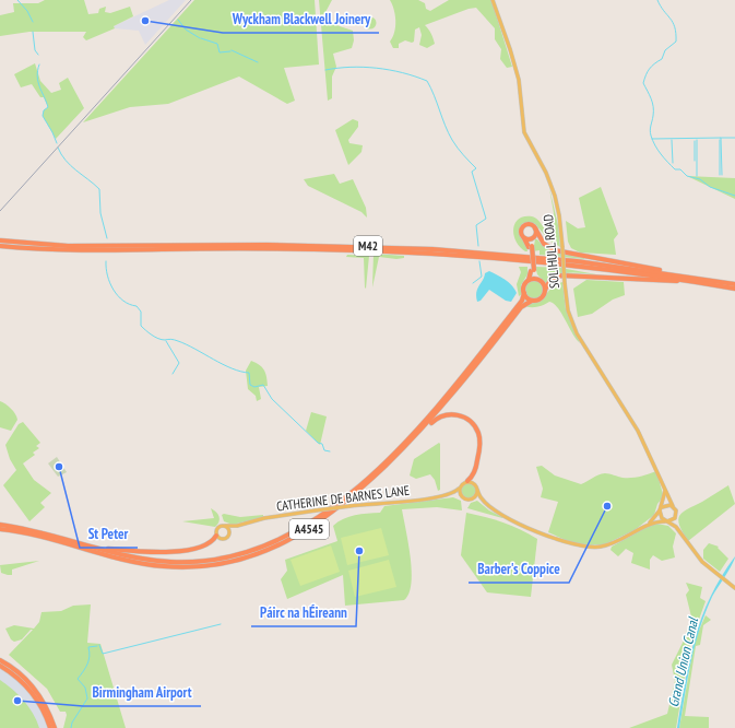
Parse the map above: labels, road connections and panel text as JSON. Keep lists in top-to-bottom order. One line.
{"streets":{"highway":["M42","A4545"],"main road":["SOLIHULL ROAD","CATHERINE DE BARNES LANE"]},"crossings":[["M42","A4545"]],"water":["Grand Union Canal"],"places":["Wyckham Blackwell Joinery","St Peter","Barber's Coppice","Páirc na hÉireann","Birmingham Airport"]}
